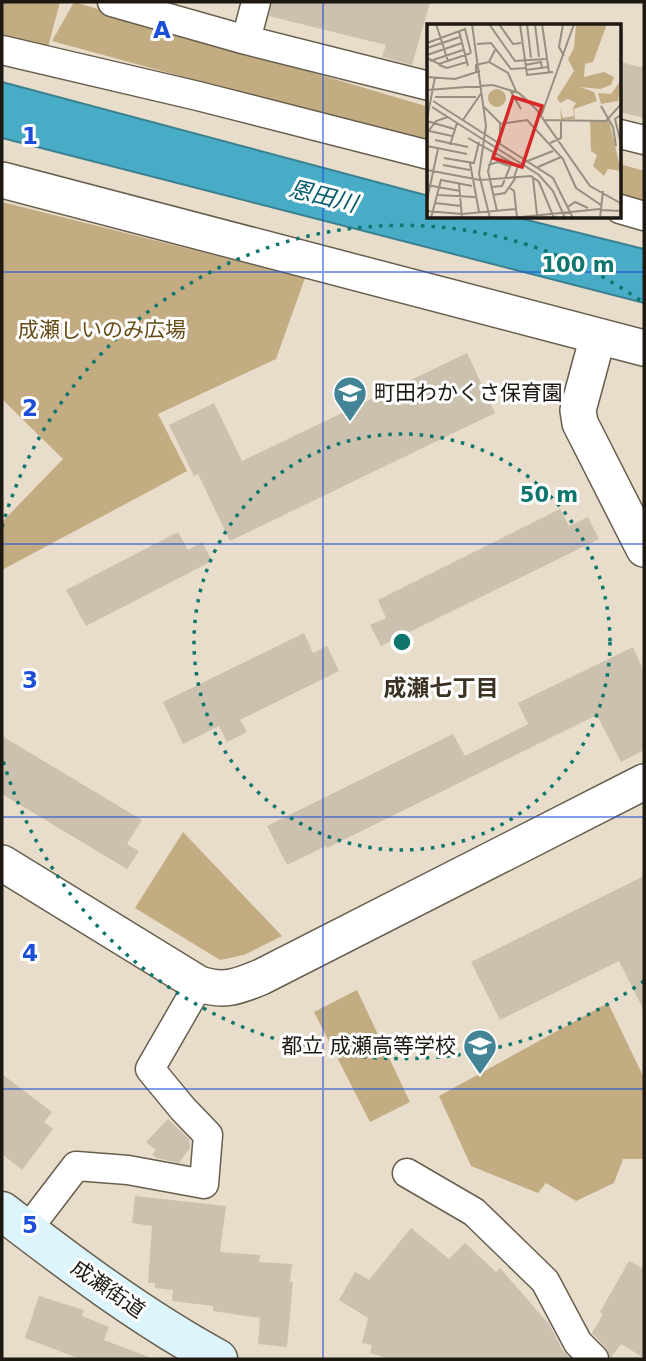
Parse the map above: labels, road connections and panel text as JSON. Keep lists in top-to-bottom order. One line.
{"streets":{"main road":["成瀬街道"]},"districts":["成瀬七丁目"],"water":["恩田川"],"parks":["成瀬しいのみ広場"],"places":{"school or university":["町田わかくさ保育園","都立 成瀬高等学校"]},"grid":{"columns":["A"],"rows":["1","2","3","4","5"]},"rings":["100 m","50 m"]}
